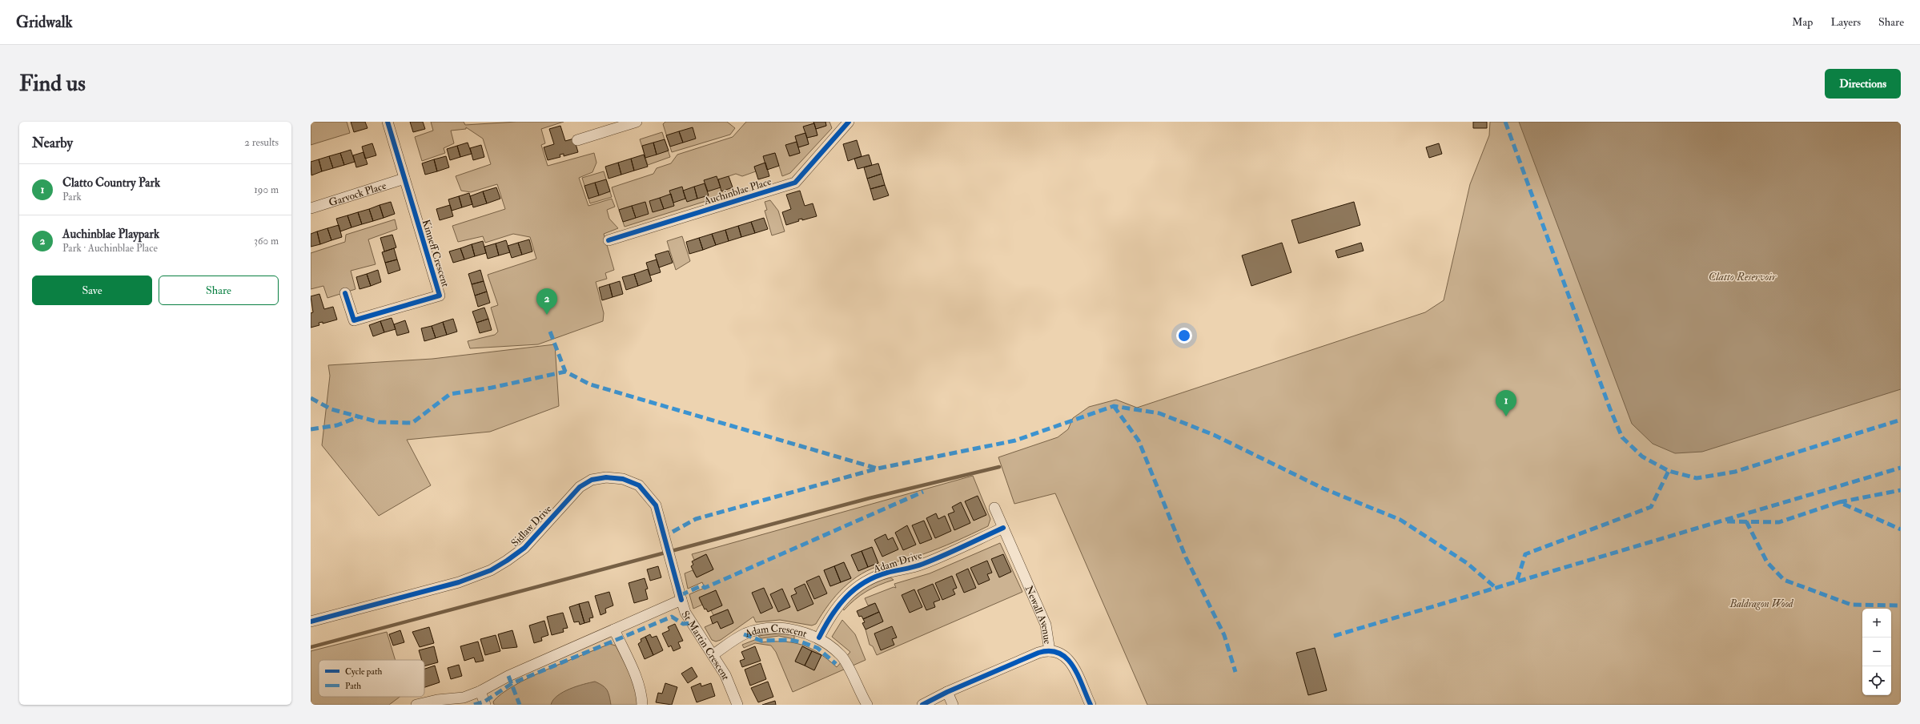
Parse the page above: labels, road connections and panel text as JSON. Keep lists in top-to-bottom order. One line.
{"streets":{"street":["Auchinblae Place","Garvock Place","Kinneff Crescent","Sidlaw Drive","Adam Drive","Newall Avenue","Adam Crescent","St Martin Crescent"]},"crossings":[["Garvock Place","Kinneff Crescent"],["Sidlaw Drive","St Martin Crescent"],["Adam Drive","Newall Avenue"],["Adam Drive","Adam Crescent"],["Adam Crescent","St Martin Crescent"]],"water":["Clatto Reservoir"],"parks":["Baldragon Wood"],"legend":["Cycle path","Path"],"page":{"header":"Gridwalk","nav":["Map","Layers","Share"],"buttons":["Directions",["Save","Share"]],"title":"Find us","heading":["Nearby","2 results"],"list":[{"mark":"1","name":"Clatto Country Park","note":"Park","value":"190 m"},{"mark":"2","name":"Auchinblae Playpark","note":"Park · Auchinblae Place","value":"360 m"}],"pins":["2","1"],"map_buttons":["+","−"]}}
